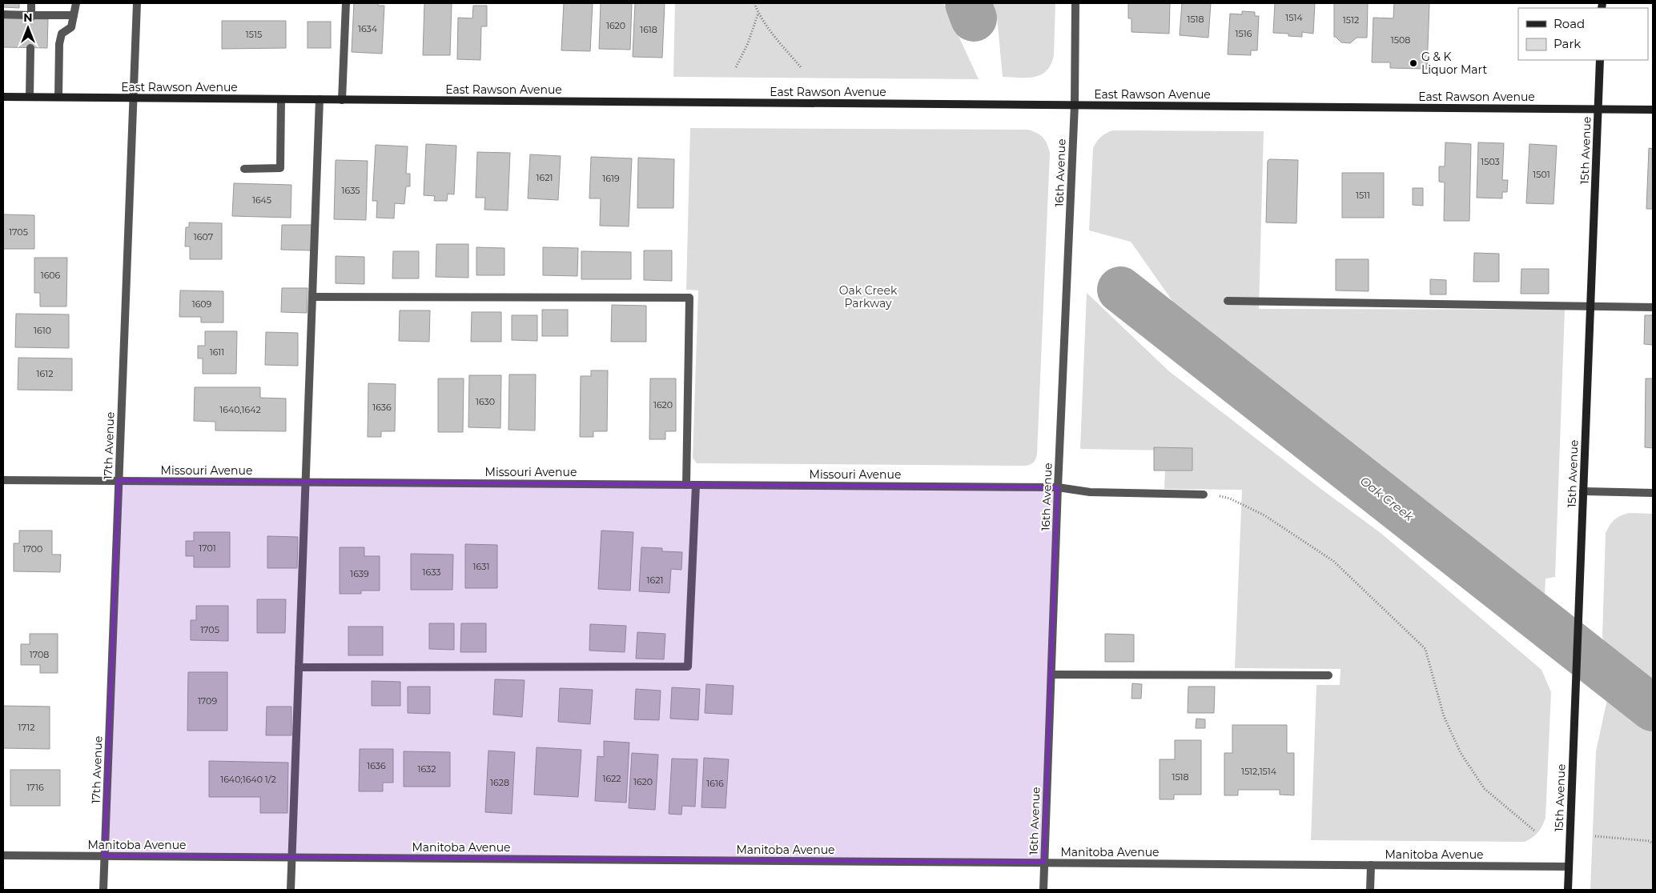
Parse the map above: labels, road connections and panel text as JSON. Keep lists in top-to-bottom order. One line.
{"streets":{"main road":["East Rawson Avenue","15th Avenue"],"street":["16th Avenue","17th Avenue","Missouri Avenue","Manitoba Avenue"]},"crossings":[["East Rawson Avenue","15th Avenue"],["East Rawson Avenue","16th Avenue"],["East Rawson Avenue","17th Avenue"],["15th Avenue","Manitoba Avenue"],["16th Avenue","Missouri Avenue"],["16th Avenue","Manitoba Avenue"],["17th Avenue","Missouri Avenue"],["17th Avenue","Manitoba Avenue"]],"water":["Oak Creek"],"parks":["Oak Creek Parkway"],"places":["G & K Liquor Mart"],"house_numbers":["1514","1518","1512","1620","1634","1618","1516","1515","1508","1503","1501","1621","1619","1635","1511","1645","1705","1607","1606","1609","1610","1611","1612","1630","1620","1636","1640,1642","1701","1700","1631","1633","1639","1621","1705","1708","1709","1712","1636","1632","1512,1514","1518","1622","1640;1640 1/2","1620","1628","1616","1716"],"legend":["Road","Park"],"north":"top"}
